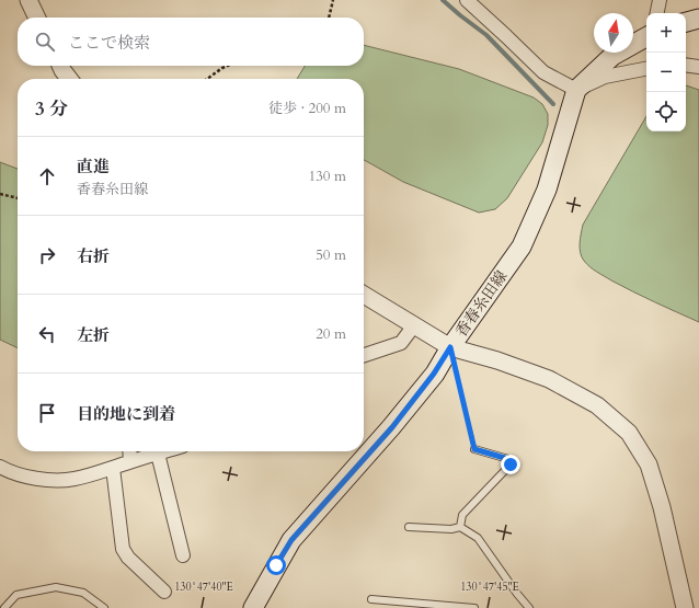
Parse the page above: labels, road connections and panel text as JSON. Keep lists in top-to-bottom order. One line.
{"streets":{"main road":["香春糸田線"]},"north":"top","page":{"map_buttons":["+","−"],"search":"ここで検索","heading":["3 分","徒歩 · 200 m"],"list":[["直進","香春糸田線","130 m"],["右折","50 m"],["左折","20 m"],"目的地に到着"]},"coordinates":["130°47'40\"E","130°47'45\"E"]}
